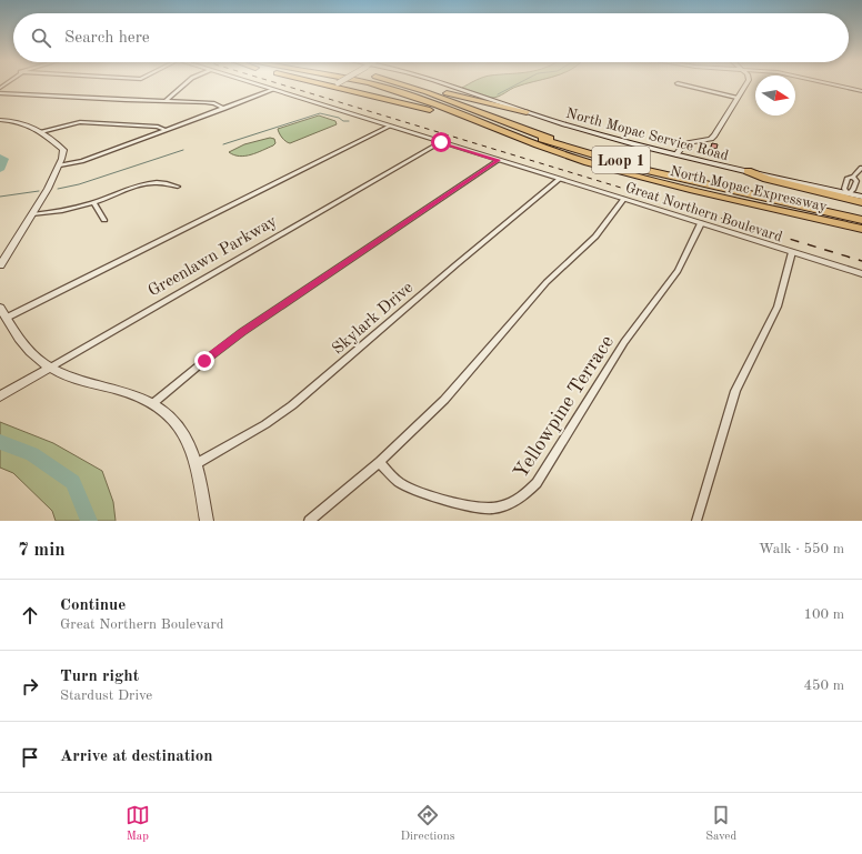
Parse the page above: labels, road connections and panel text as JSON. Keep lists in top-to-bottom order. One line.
{"streets":{"highway":["Loop 1","North Mopac Expressway"],"main road":["North Mopac Service Road"],"street":["Great Northern Boulevard","Greenlawn Parkway","Skylark Drive","Yellowpine Terrace"]},"crossings":[["Great Northern Boulevard","Greenlawn Parkway"],["Great Northern Boulevard","Skylark Drive"],["Great Northern Boulevard","Yellowpine Terrace"]],"north":"right","page":{"search":"Search here","heading":["7 min","Walk · 550 m"],"list":[["Continue","Great Northern Boulevard","100 m"],["Turn right","Stardust Drive","450 m"],"Arrive at destination"],"nav":["Map","Directions","Saved"]}}
